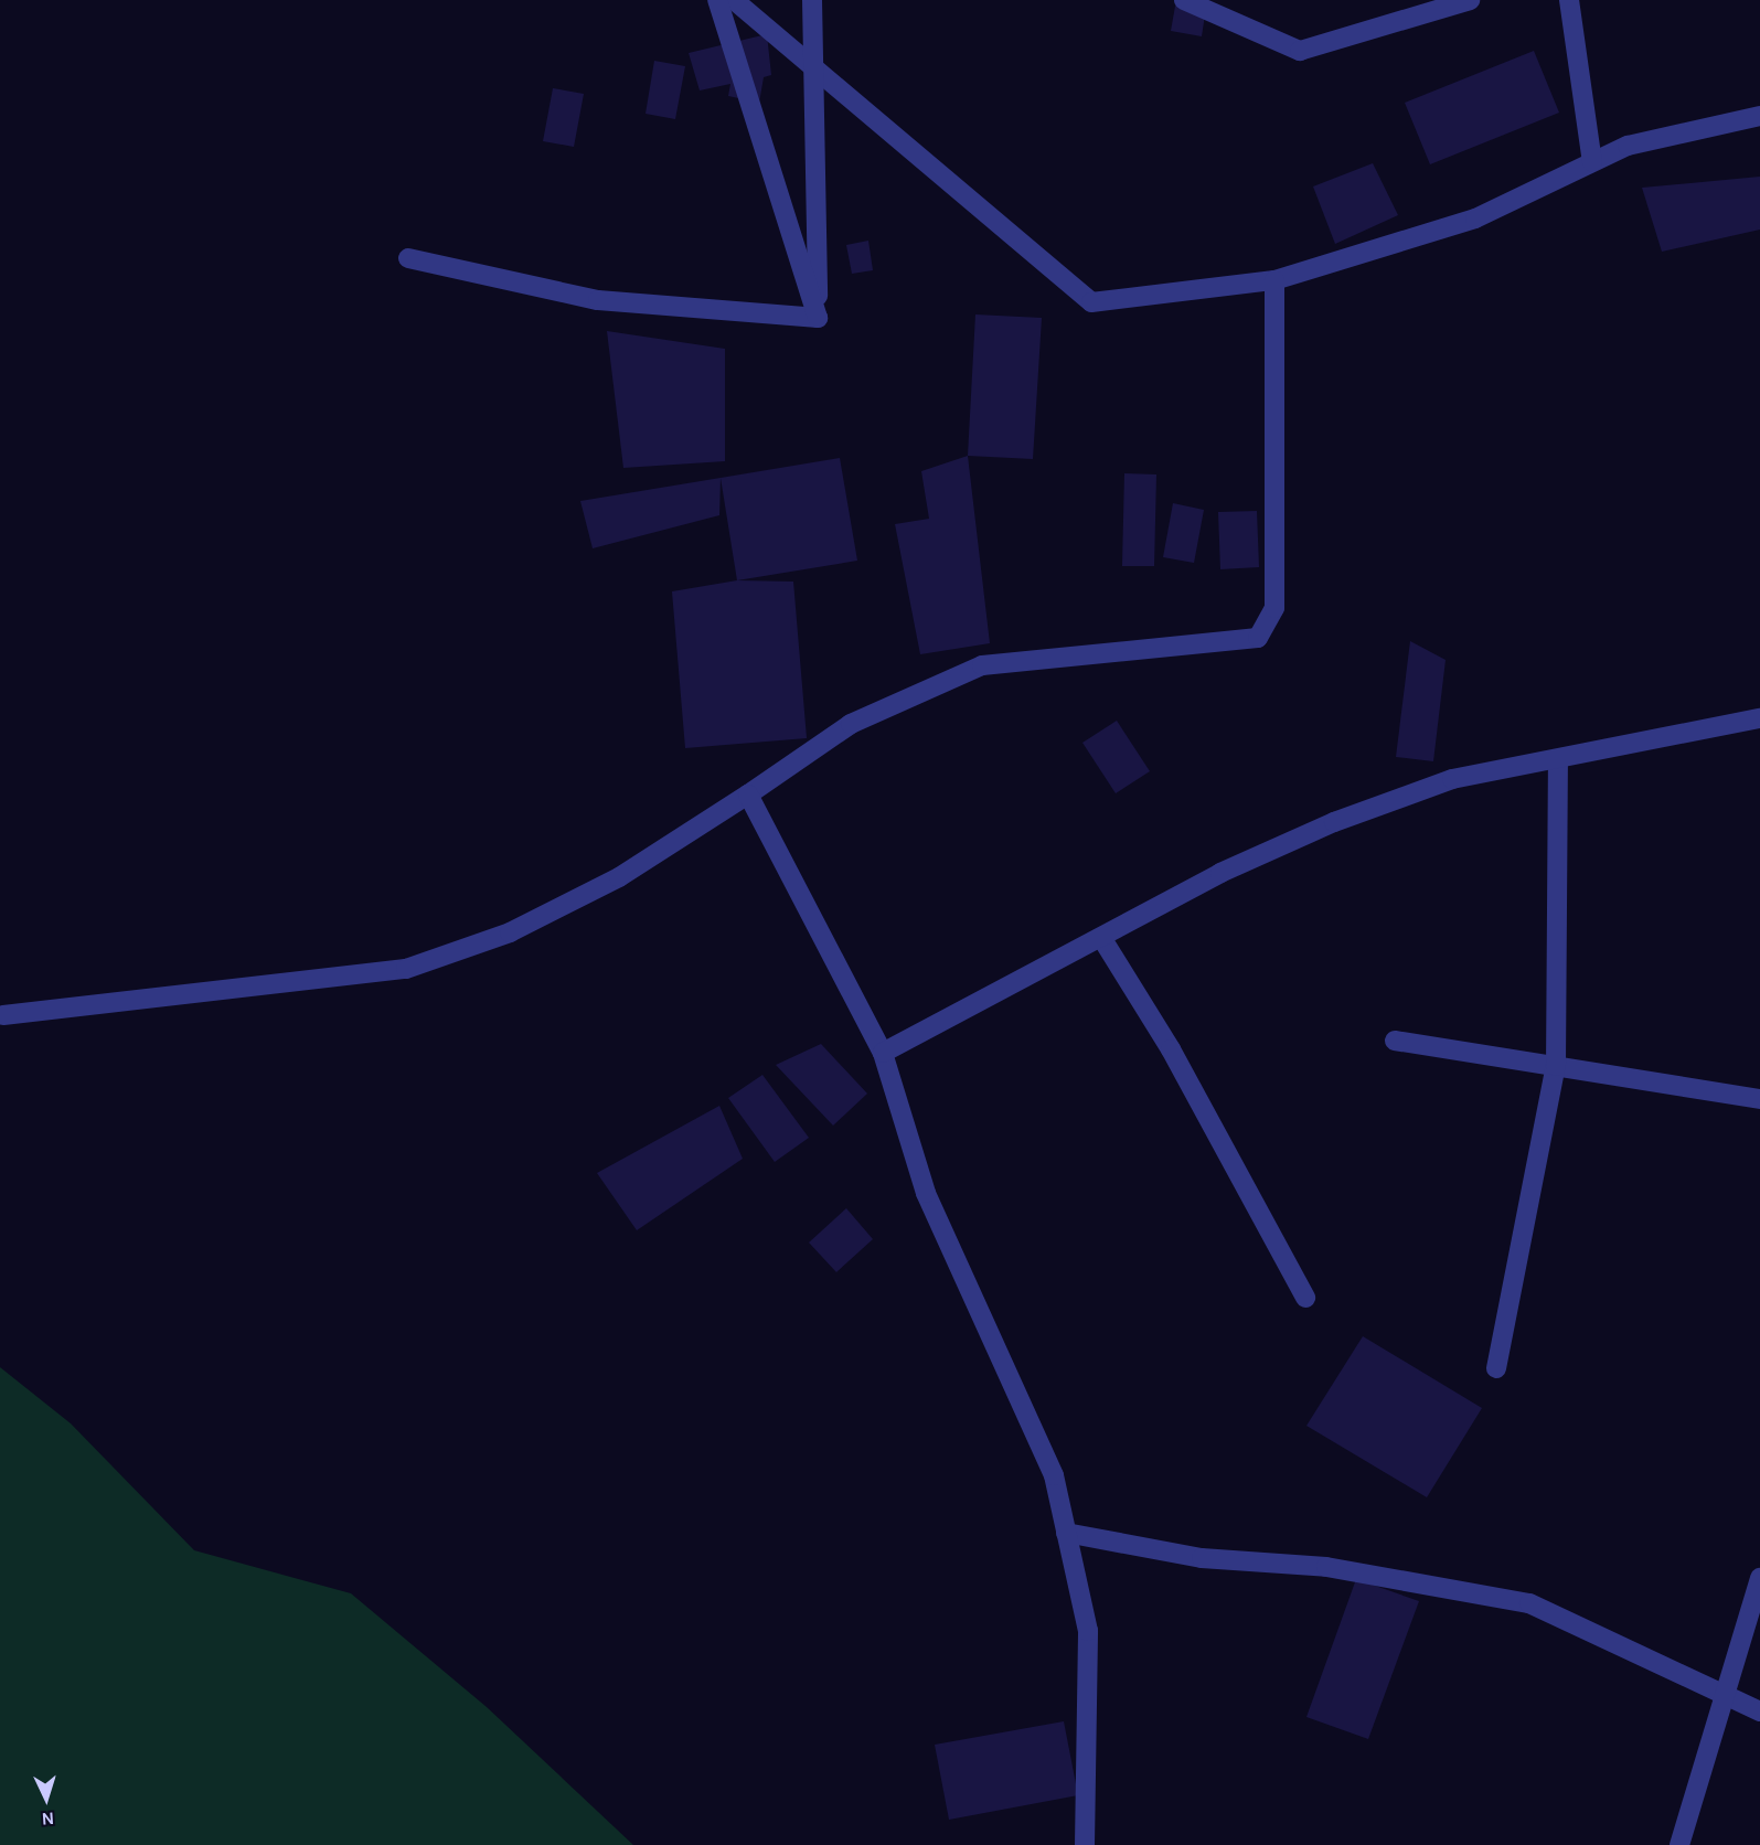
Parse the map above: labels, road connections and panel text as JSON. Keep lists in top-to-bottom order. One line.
{"north":"bottom"}
